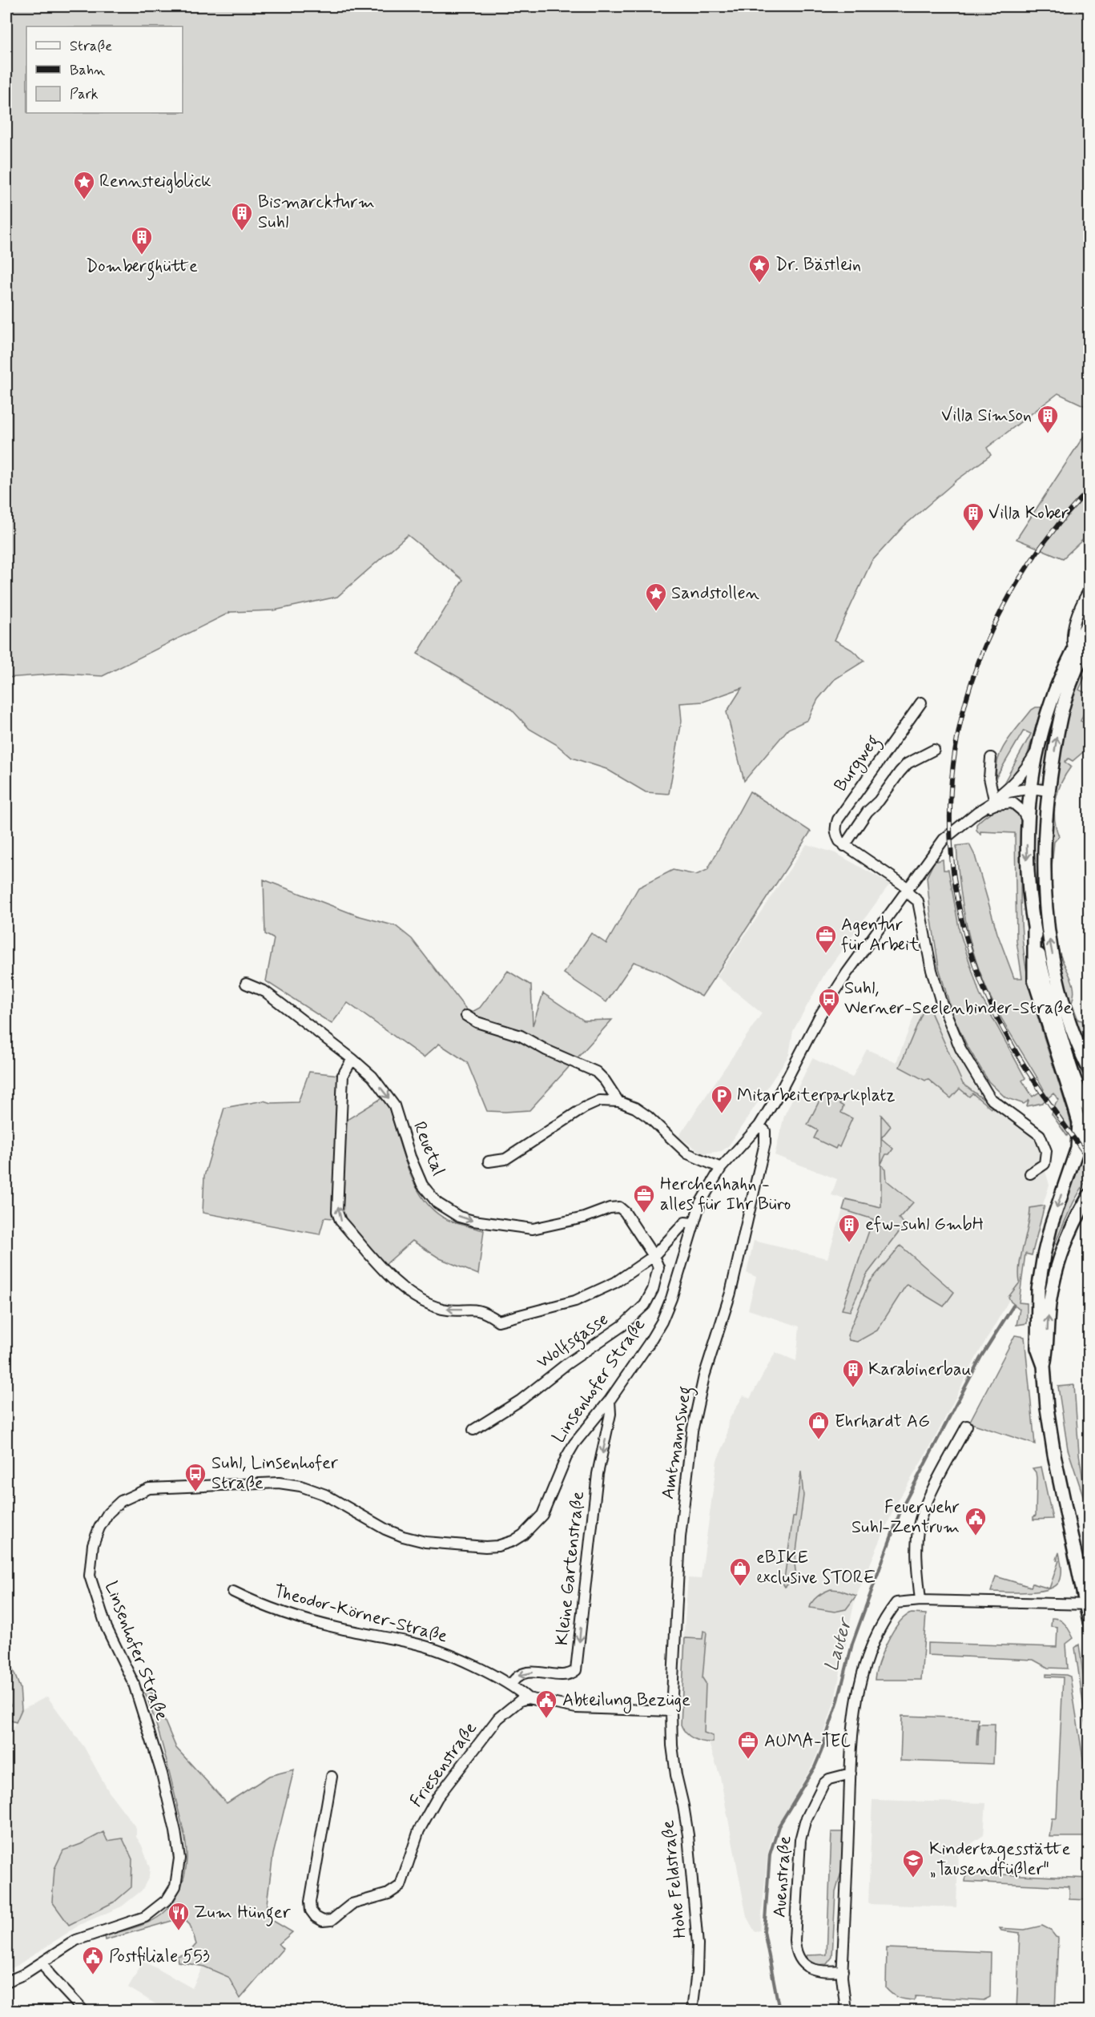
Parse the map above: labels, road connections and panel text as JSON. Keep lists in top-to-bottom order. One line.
{"streets":{"street":["Burgweg","Reuetal","Wolfsgasse","Linsenhofer Straße","Amtmannsweg","Kleine Gartenstraße","Theodor-Körner-Straße","Friesenstraße","Auenstraße","Hohe Feldstraße"]},"crossings":[["Reuetal","Wolfsgasse"],["Linsenhofer Straße","Amtmannsweg"],["Linsenhofer Straße","Kleine Gartenstraße"],["Amtmannsweg","Hohe Feldstraße"],["Kleine Gartenstraße","Theodor-Körner-Straße"],["Theodor-Körner-Straße","Friesenstraße"]],"one_way":["Reuetal","Kleine Gartenstraße"],"water":["Lauter"],"places":{"place":["Rennsteigblick","Dr. Bästlein","Sandstollen"],"building":["Bismarckturm Suhl","Domberghütte","Villa Simson","Villa Kober","efw-suhl GmbH","Karabinerbau"],"office":["Agentur für Arbeit","Herchenhahn - alles für Ihr Büro","AUMA-TEC"],"bus stop":["Suhl, Werner-Seelenbinder-Straße","Suhl, Linsenhofer Straße"],"parking":["Mitarbeiterparkplatz"],"shop":["Ehrhardt AG","eBIKE exclusive STORE"],"public building":["Feuerwehr Suhl-Zentrum","Abteilung Bezüge","Postfiliale 553"],"school or university":["Kindertagesstätte „Tausendfüßler\""],"restaurant":["Zum Hünger"]},"legend":["Straße","Bahn","Park"]}
